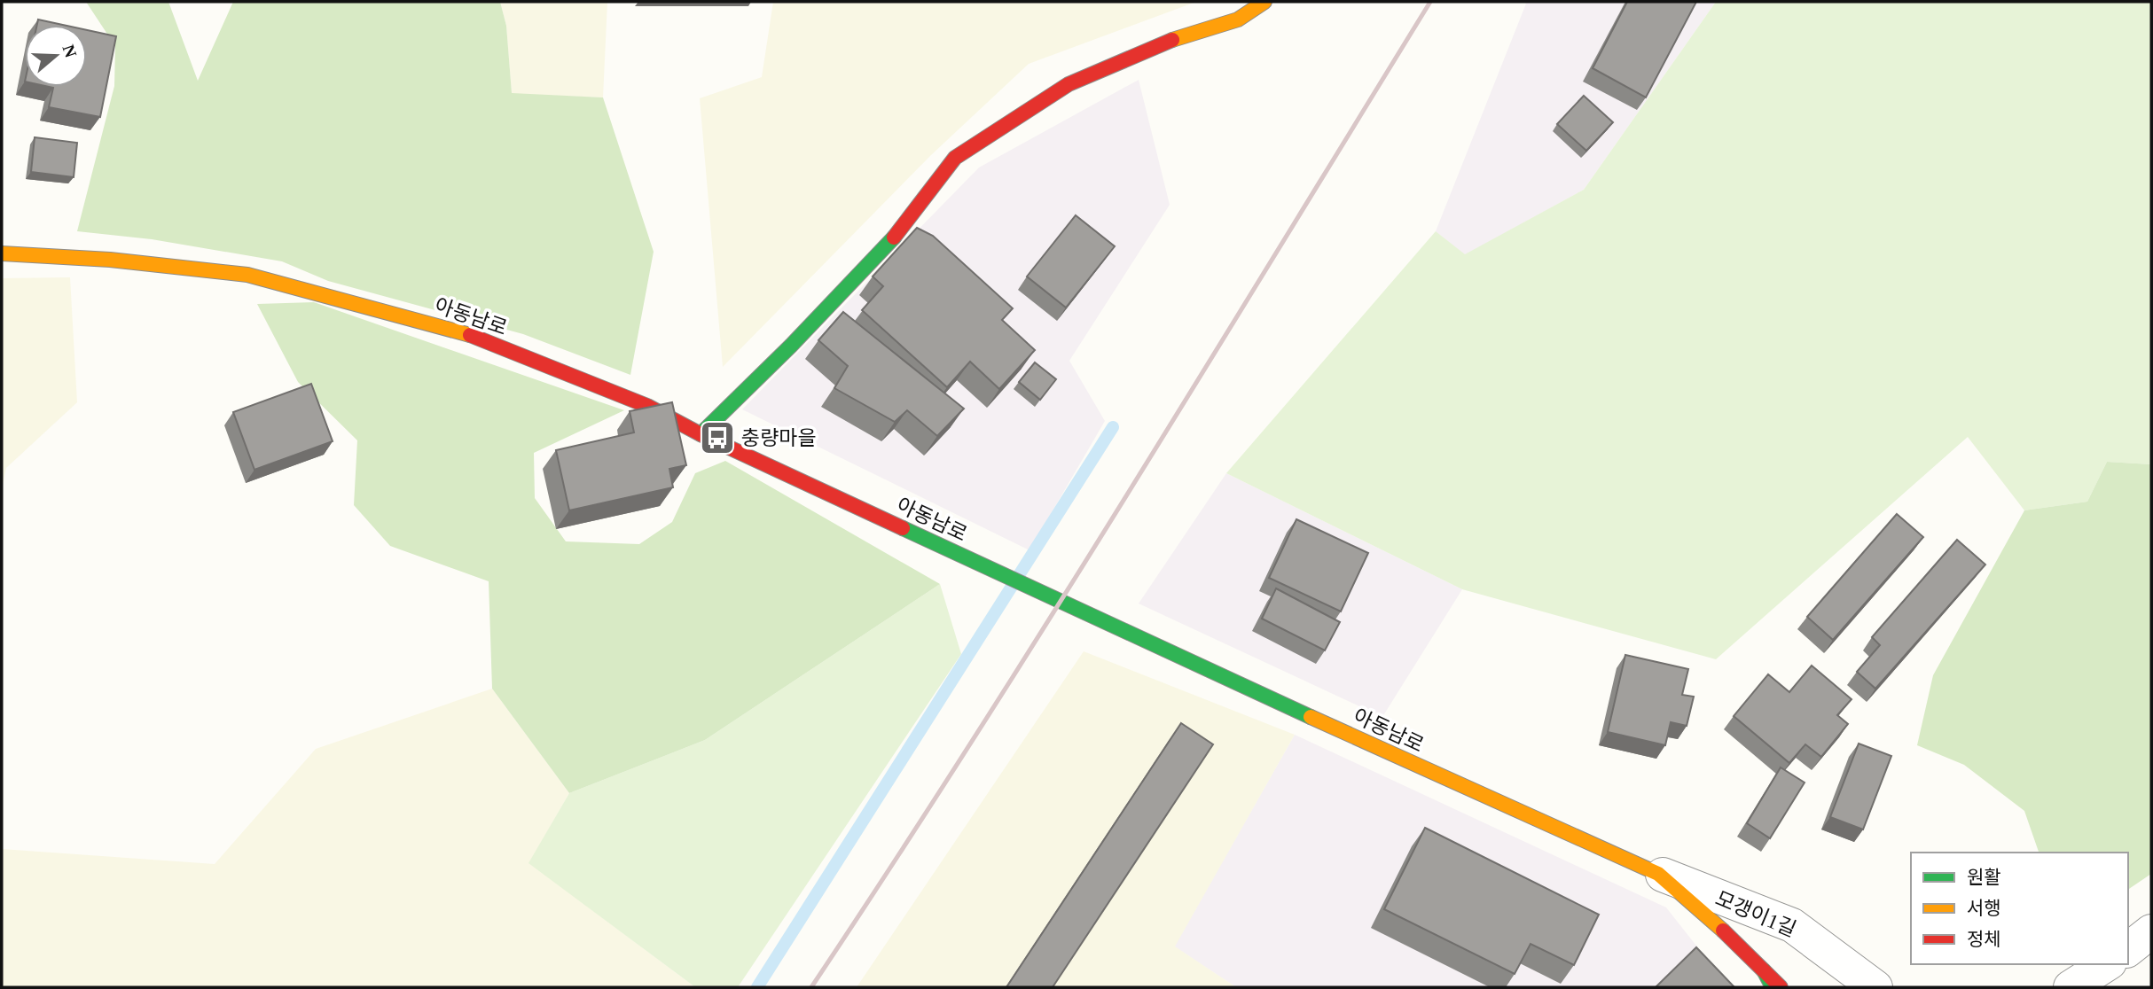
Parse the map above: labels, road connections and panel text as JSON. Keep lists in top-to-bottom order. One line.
{"streets":{"main road":["아동남로"],"street":["모갱이1길"]},"crossings":[["아동남로","모갱이1길"]],"places":{"bus stop":["충량마을"]},"legend":["원활","서행","정체"],"north":"right"}
